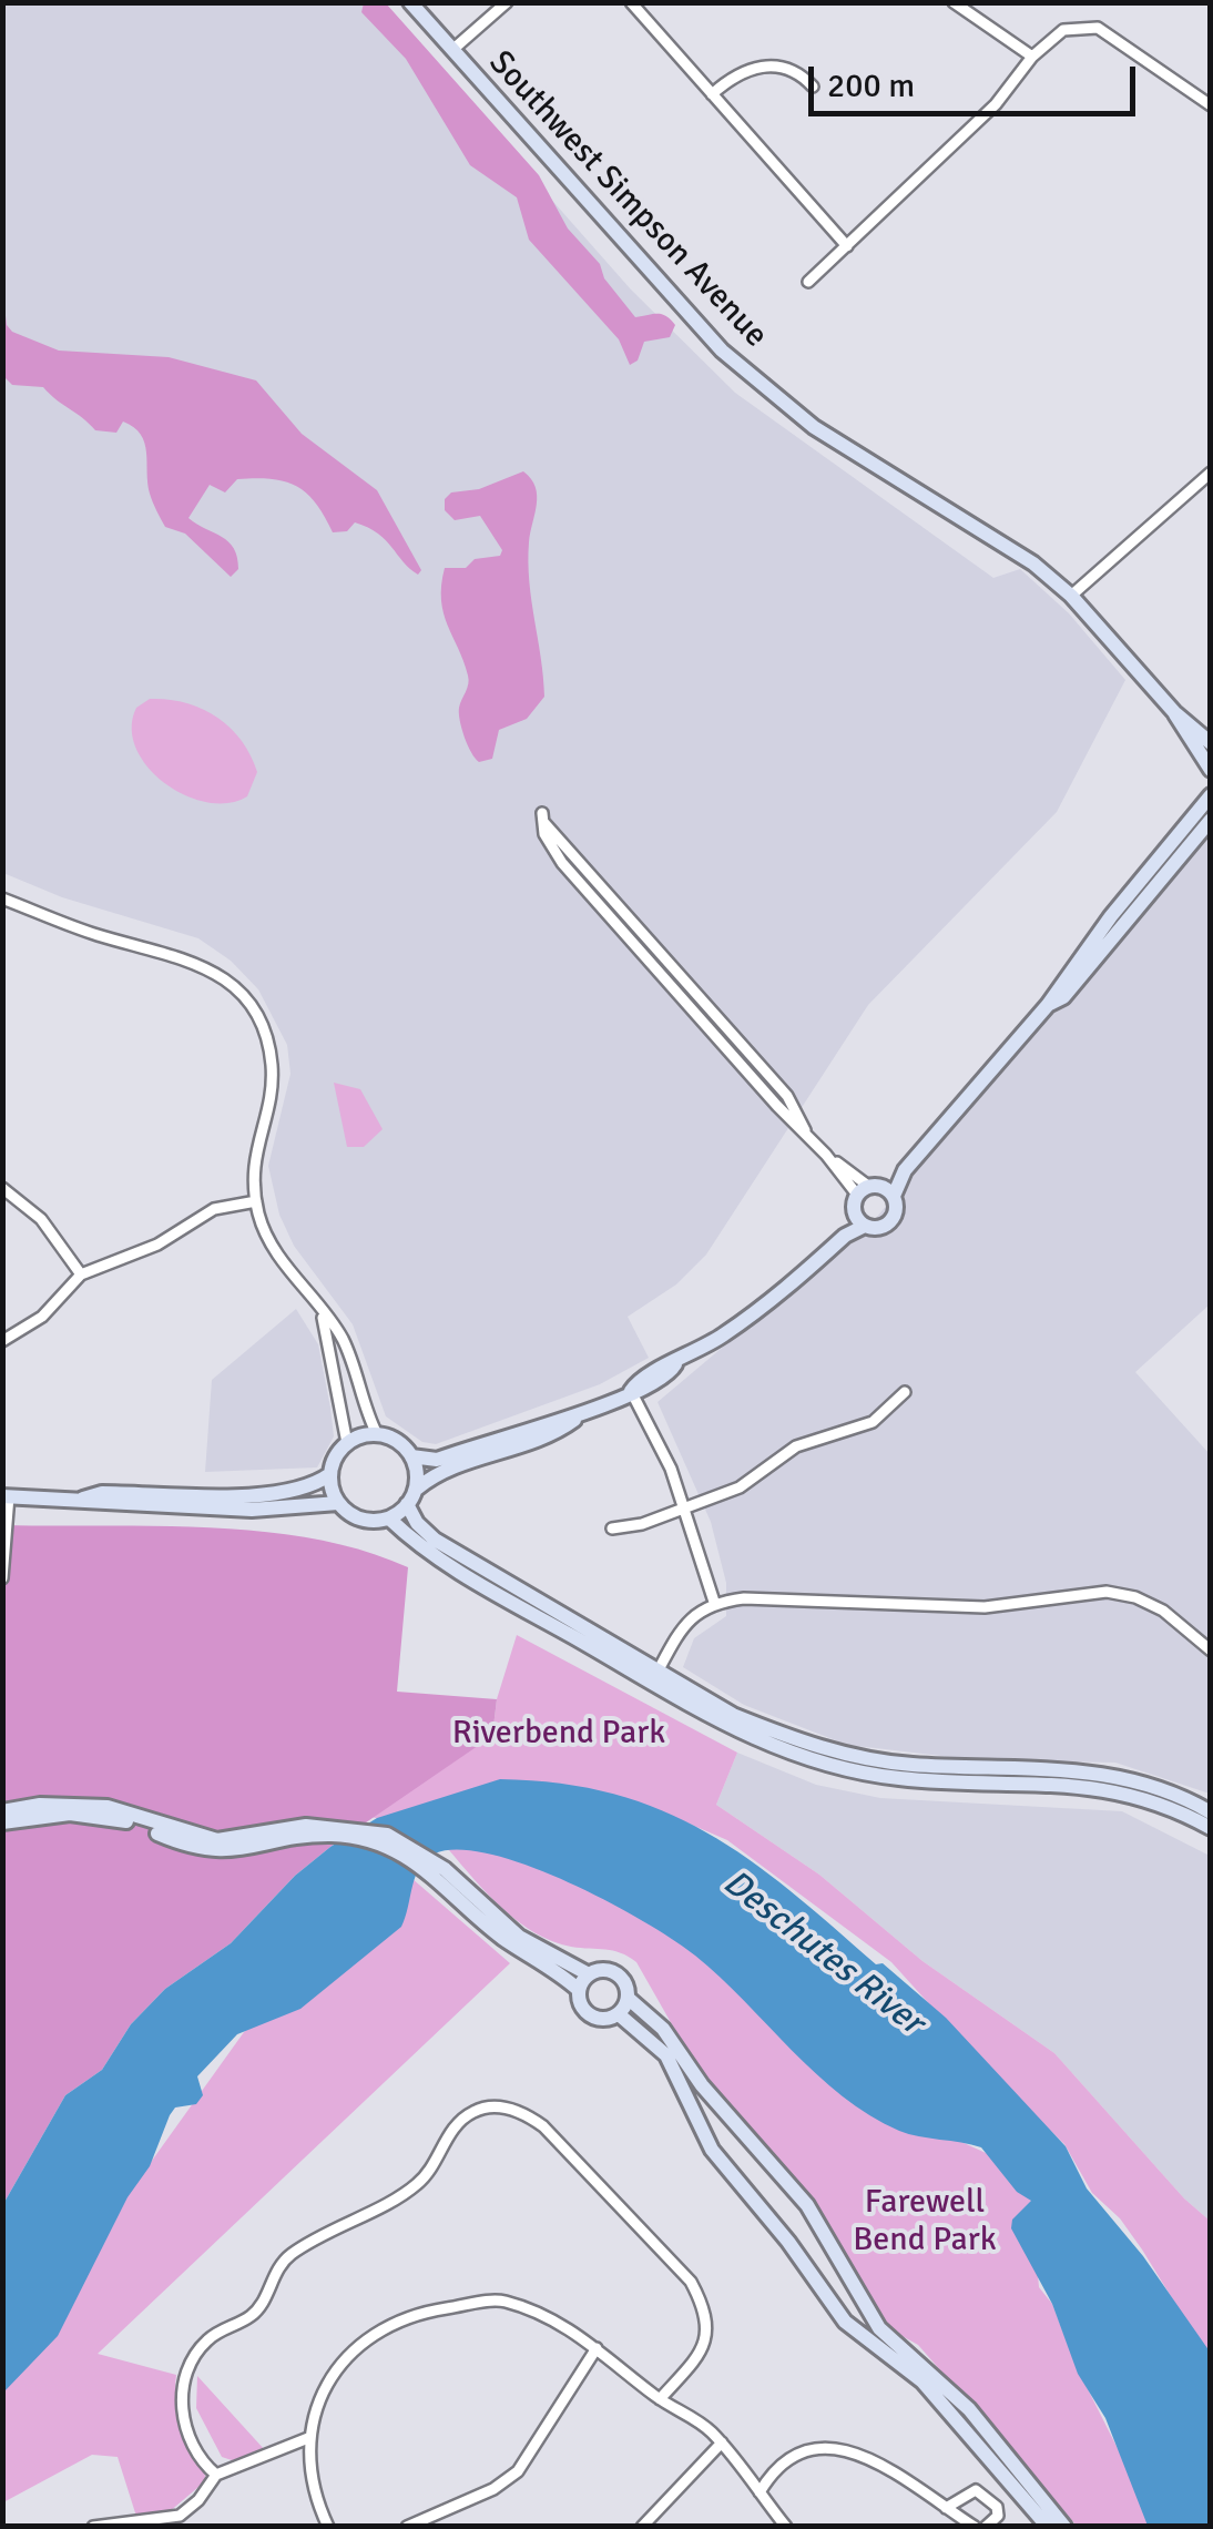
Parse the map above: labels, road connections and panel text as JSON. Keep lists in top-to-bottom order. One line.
{"streets":{"main road":["Southwest Simpson Avenue"]},"water":["Deschutes River"],"parks":["Riverbend Park","Farewell Bend Park"],"scale_bar":"200 m"}
